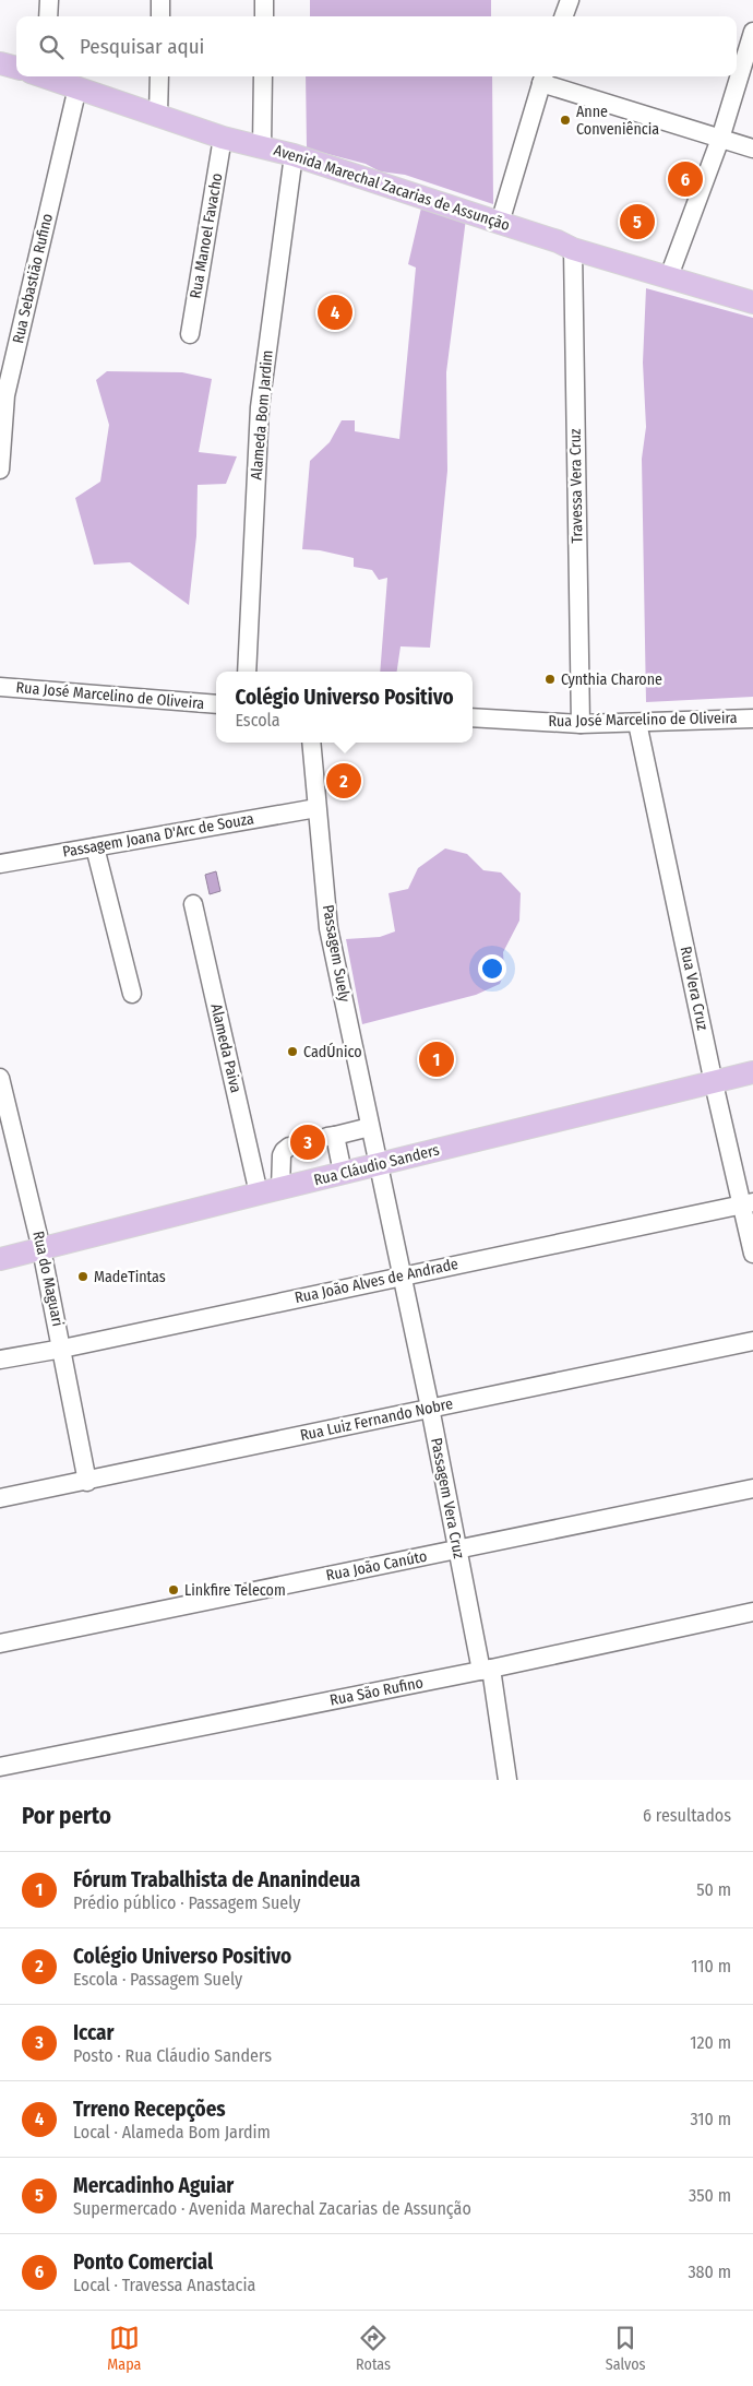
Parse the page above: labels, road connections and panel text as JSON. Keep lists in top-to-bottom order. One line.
{"streets":{"main road":["Avenida Marechal Zacarias de Assunção","Rua Cláudio Sanders"],"street":["Rua Manoel Favacho","Rua Sebastião Rufino","Alameda Bom Jardim","Travessa Vera Cruz","Rua José Marcelino de Oliveira","Passagem Joana D'Arc de Souza","Passagem Suely","Rua Vera Cruz","Alameda Paiva","Rua do Maguari","Rua João Alves de Andrade","Rua Luiz Fernando Nobre","Passagem Vera Cruz","Rua João Canúto","Rua São Rufino"]},"crossings":[["Avenida Marechal Zacarias de Assunção","Rua Manoel Favacho"],["Avenida Marechal Zacarias de Assunção","Rua Sebastião Rufino"],["Avenida Marechal Zacarias de Assunção","Alameda Bom Jardim"],["Avenida Marechal Zacarias de Assunção","Travessa Vera Cruz"],["Travessa Vera Cruz","Rua José Marcelino de Oliveira"],["Rua José Marcelino de Oliveira","Rua Vera Cruz"],["Passagem Joana D'Arc de Souza","Passagem Suely"],["Passagem Suely","Rua Cláudio Sanders"],["Passagem Suely","Passagem Vera Cruz"],["Rua Vera Cruz","Rua Cláudio Sanders"],["Rua Vera Cruz","Rua João Alves de Andrade"],["Alameda Paiva","Rua Cláudio Sanders"],["Rua Cláudio Sanders","Rua do Maguari"],["Rua Cláudio Sanders","Passagem Vera Cruz"],["Rua do Maguari","Rua João Alves de Andrade"],["Rua do Maguari","Rua Luiz Fernando Nobre"],["Rua João Alves de Andrade","Passagem Vera Cruz"],["Rua Luiz Fernando Nobre","Passagem Vera Cruz"],["Passagem Vera Cruz","Rua João Canúto"],["Passagem Vera Cruz","Rua São Rufino"]],"places":["Anne Conveniência","Cynthia Charone","CadÚnico","MadeTintas","Linkfire Telecom"],"page":{"search":"Pesquisar aqui","pins":["6","5","4","2","1","3"],"popup":["Colégio Universo Positivo","Escola"],"heading":["Por perto","6 resultados"],"list":[{"mark":"1","name":"Fórum Trabalhista de Ananindeua","note":"Prédio público · Passagem Suely","value":"50 m"},{"mark":"2","name":"Colégio Universo Positivo","note":"Escola · Passagem Suely","value":"110 m"},{"mark":"3","name":"Iccar","note":"Posto · Rua Cláudio Sanders","value":"120 m"},{"mark":"4","name":"Trreno Recepções","note":"Local · Alameda Bom Jardim","value":"310 m"},{"mark":"5","name":"Mercadinho Aguiar","note":"Supermercado · Avenida Marechal Zacarias de Assunção","value":"350 m"},{"mark":"6","name":"Ponto Comercial","note":"Local · Travessa Anastacia","value":"380 m"}],"nav":["Mapa","Rotas","Salvos"]}}
